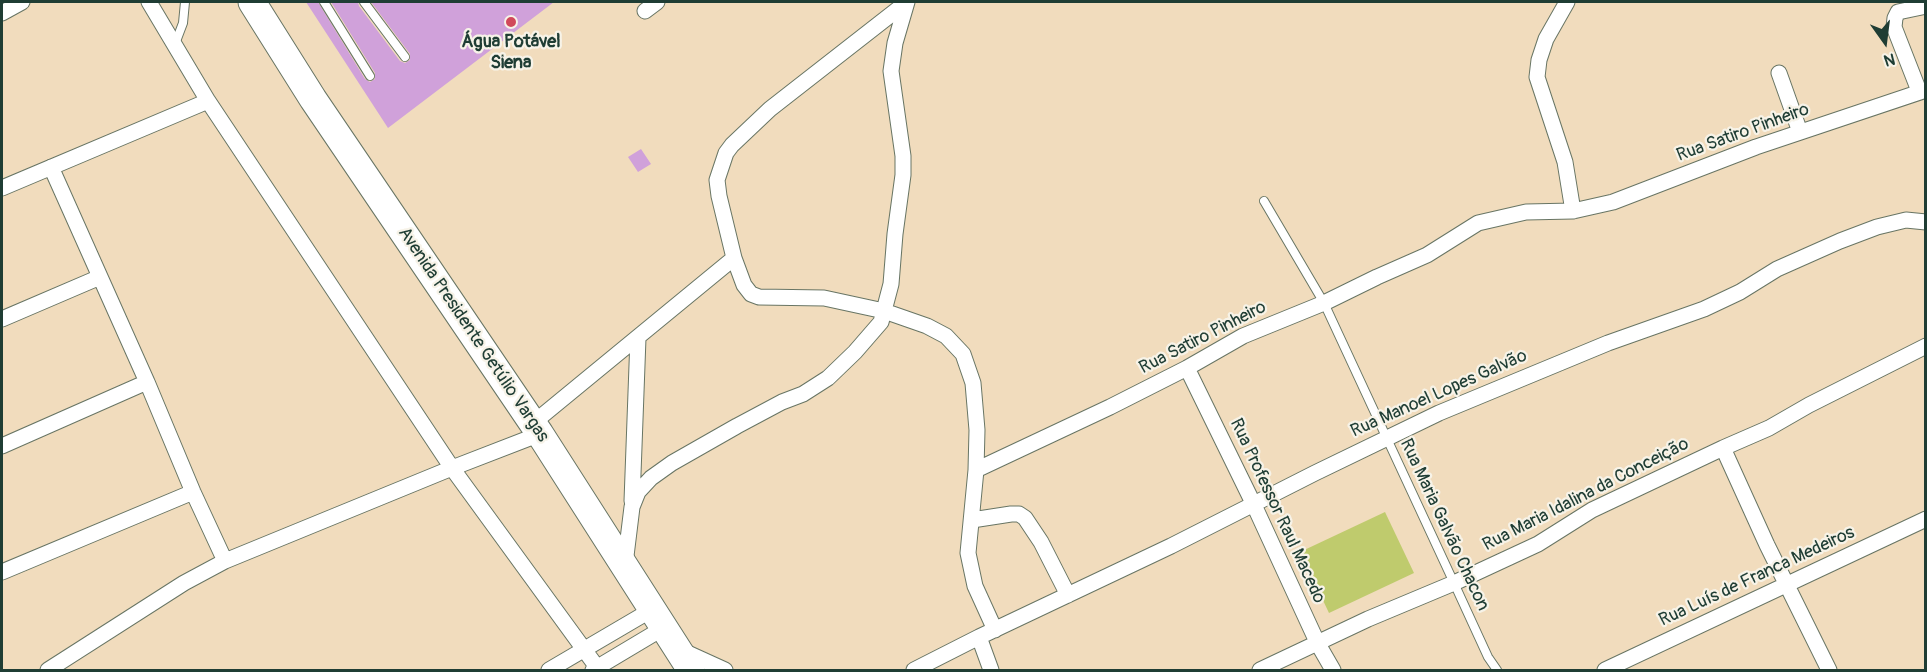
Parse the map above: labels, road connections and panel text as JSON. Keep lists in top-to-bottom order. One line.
{"streets":{"highway":["Avenida Presidente Getúlio Vargas"],"street":["Rua Satiro Pinheiro","Rua Manoel Lopes Galvão","Rua Maria Idalina da Conceição","Rua Professor Raul Macedo","Rua Luís de Franca Medeiros"],"lane":["Rua Maria Galvão Chacon"]},"crossings":[["Rua Satiro Pinheiro","Rua Professor Raul Macedo"],["Rua Satiro Pinheiro","Rua Maria Galvão Chacon"],["Rua Manoel Lopes Galvão","Rua Professor Raul Macedo"],["Rua Manoel Lopes Galvão","Rua Maria Galvão Chacon"],["Rua Maria Idalina da Conceição","Rua Professor Raul Macedo"],["Rua Maria Idalina da Conceição","Rua Maria Galvão Chacon"]],"places":["Água Potável Siena"],"north":"bottom"}
